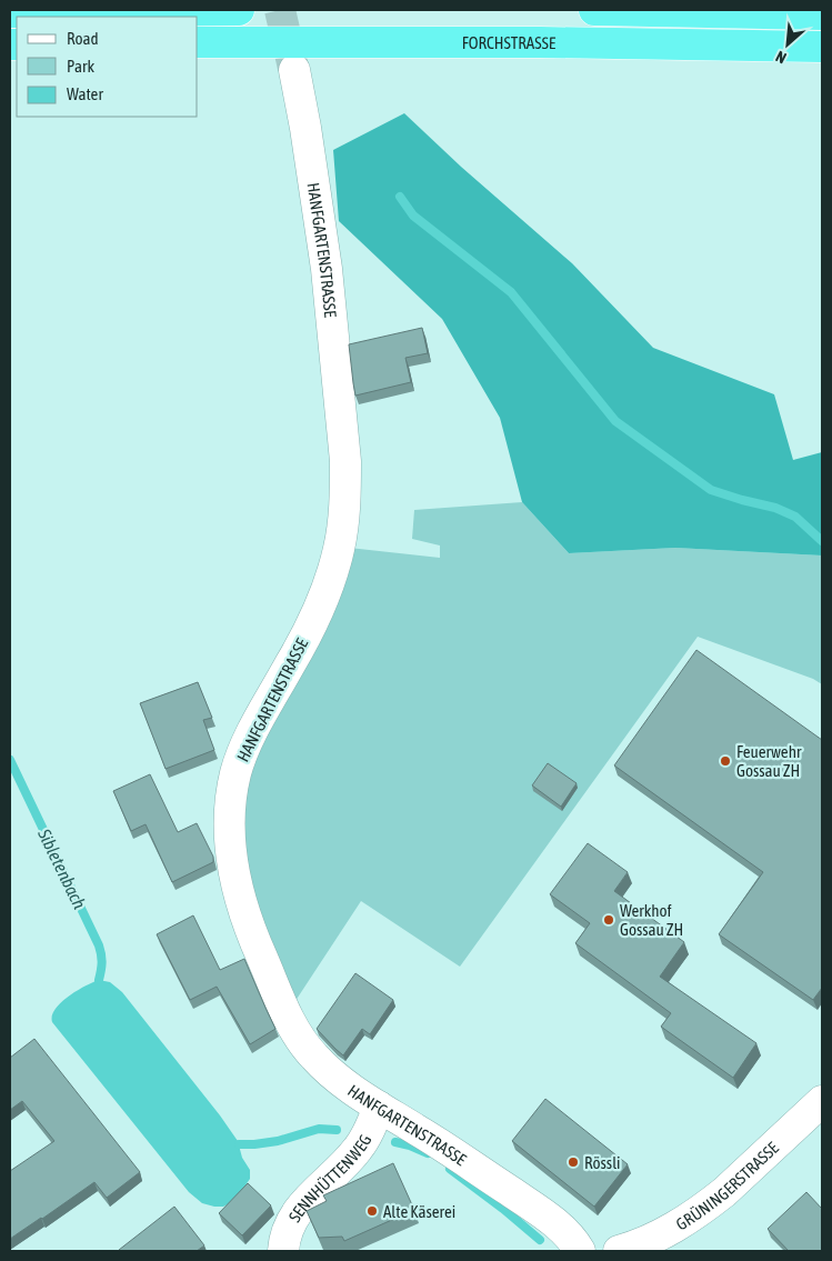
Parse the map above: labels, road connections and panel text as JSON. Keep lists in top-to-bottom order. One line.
{"streets":{"highway":["FORCHSTRASSE"],"street":["HANFGARTENSTRASSE","SENNHÜTTENWEG","GRÜNINGERSTRASSE"]},"crossings":[["HANFGARTENSTRASSE","SENNHÜTTENWEG"]],"water":["Sibletenbach"],"places":["Feuerwehr Gossau ZH","Werkhof Gossau ZH","Rössli","Alte Käserei"],"legend":["Road","Park","Water"],"north":"bottom left"}
